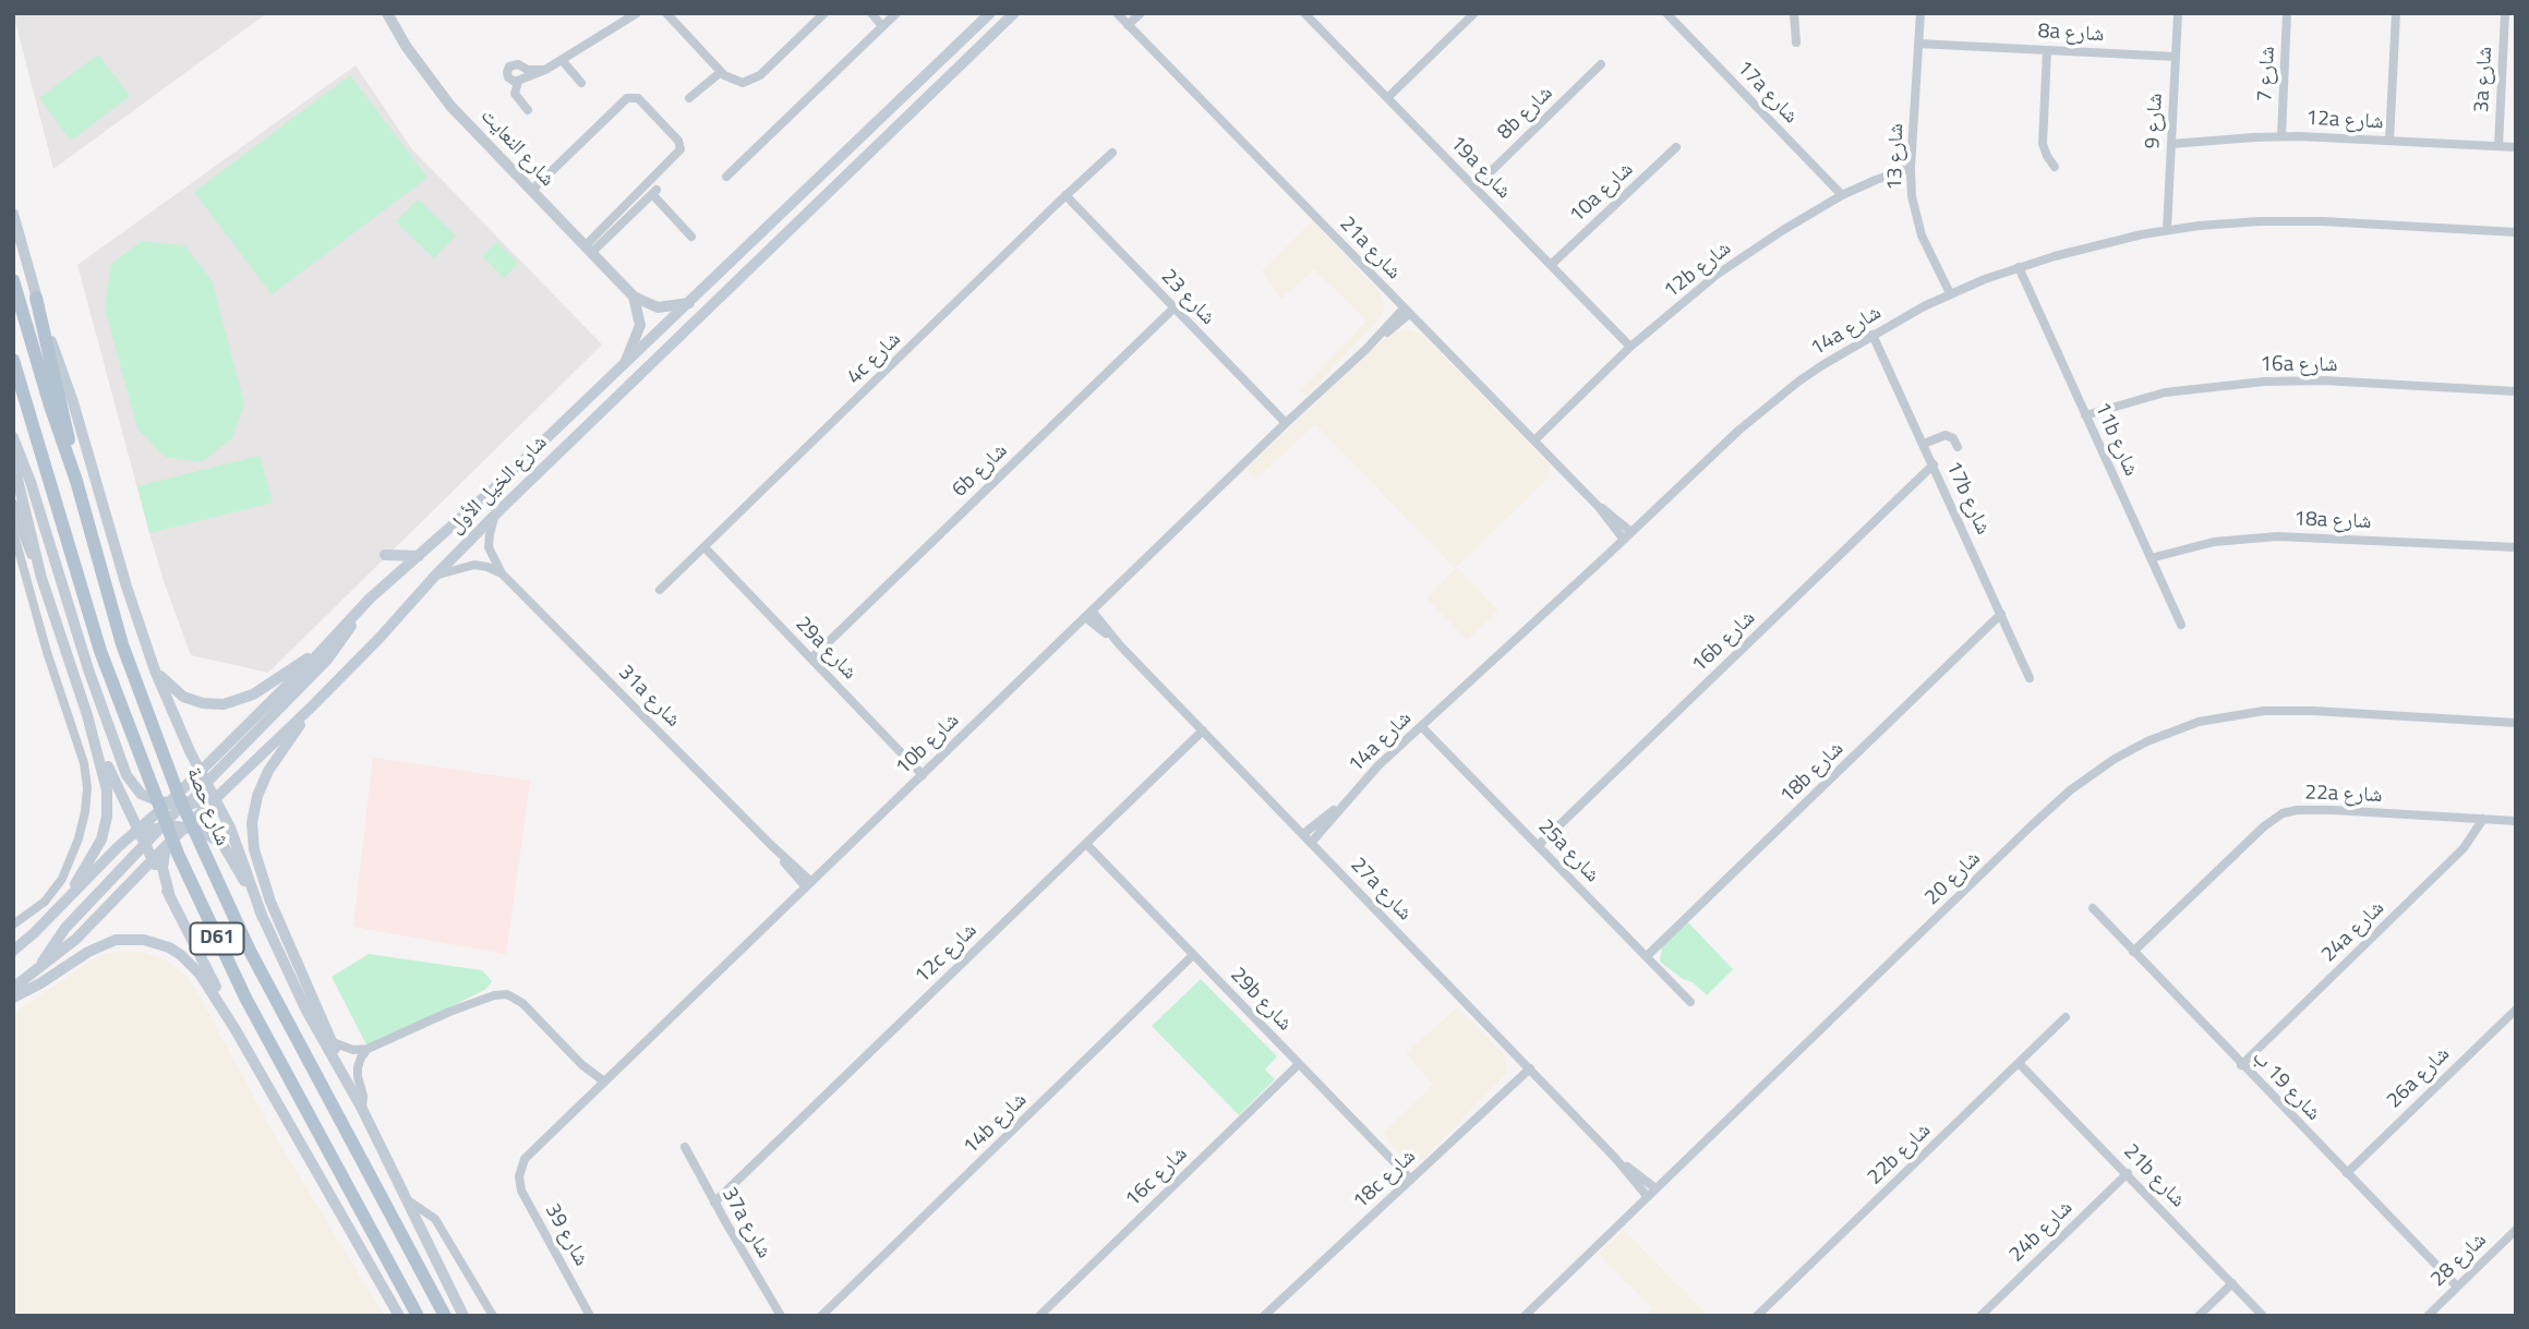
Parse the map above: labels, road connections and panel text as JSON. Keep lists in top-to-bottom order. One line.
{"streets":{"main road":["شارع الخيل الأول","شارع حصة","D61"],"street":["8a شارع","شارع 7","3a شارع","17a شارع","8b شارع","شارع 9","12a شارع","شارع النعايت","شارع 13","19a شارع","10a شارع","21a شارع","12b شارع","شارع 23","14a شارع","4c شارع","16a شارع","11b شارع","6b شارع","17b شارع","18a شارع","16b شارع","29a شارع","31a شارع","10b شارع","18b شارع","22a شارع","25a شارع","شارع 20","27a شارع","24a شارع","12c شارع","29b شارع","26a شارع","شارع 19 ب","14b شارع","22b شارع","21b شارع","16c شارع","18c شارع","37a شارع","24b شارع","شارع 39","شارع 28"]},"crossings":[["8a شارع","شارع 9"],["8a شارع","شارع 13"],["شارع 7","12a شارع"],["3a شارع","12a شارع"],["17a شارع","12b شارع"],["8b شارع","19a شارع"],["شارع 9","12a شارع"],["شارع 9","14a شارع"],["شارع 13","12b شارع"],["شارع 13","14a شارع"],["19a شارع","10a شارع"],["19a شارع","12b شارع"],["21a شارع","12b شارع"],["21a شارع","14a شارع"],["21a شارع","10b شارع"],["شارع 23","4c شارع"],["شارع 23","6b شارع"],["شارع 23","10b شارع"],["14a شارع","11b شارع"],["14a شارع","17b شارع"],["14a شارع","25a شارع"],["14a شارع","27a شارع"],["4c شارع","29a شارع"],["16a شارع","11b شارع"],["11b شارع","18a شارع"],["6b شارع","29a شارع"],["شارع الخيل الأول","31a شارع"],["17b شارع","16b شارع"],["17b شارع","18b شارع"],["16b شارع","25a شارع"],["29a شارع","10b شارع"],["31a شارع","10b شارع"],["10b شارع","27a شارع"],["10b شارع","شارع 39"],["18b شارع","25a شارع"],["22a شارع","24a شارع"],["22a شارع","شارع 19 ب"],["شارع 20","27a شارع"],["27a شارع","12c شارع"],["27a شارع","18c شارع"],["24a شارع","شارع 19 ب"],["12c شارع","29b شارع"],["12c شارع","37a شارع"],["29b شارع","14b شارع"],["29b شارع","16c شارع"],["29b شارع","18c شارع"],["26a شارع","شارع 19 ب"],["شارع 19 ب","شارع 28"],["22b شارع","21b شارع"],["21b شارع","24b شارع"]]}
